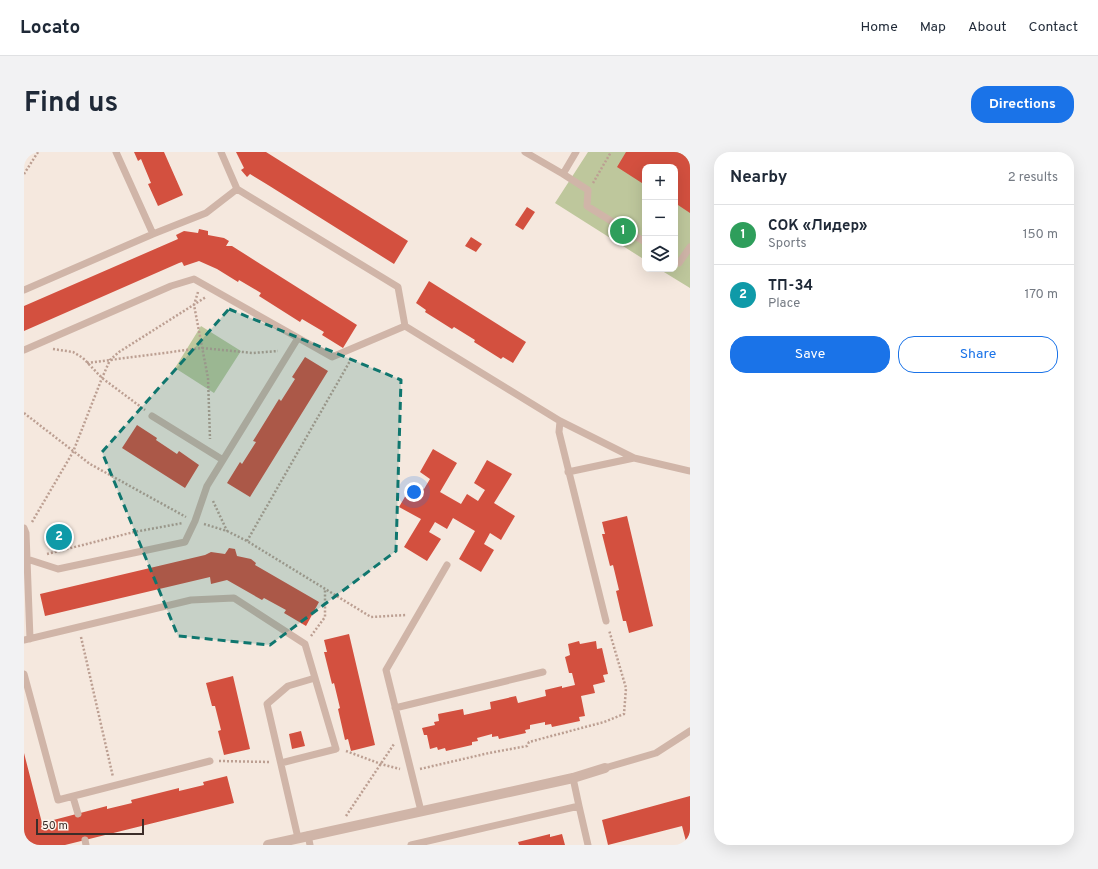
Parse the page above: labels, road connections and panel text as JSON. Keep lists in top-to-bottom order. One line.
{"scale_bar":"50 m","page":{"header":"Locato","nav":["Home","Map","About","Contact"],"title":"Find us","buttons":["Directions",["Save","Share"]],"heading":["Nearby","2 results"],"map_buttons":["+","−"],"list":[{"mark":"1","name":"СОК «Лидер»","note":"Sports","value":"150 m"},{"mark":"2","name":"ТП-34","note":"Place","value":"170 m"}],"pins":["1","2"],"scale":"50 m"}}
